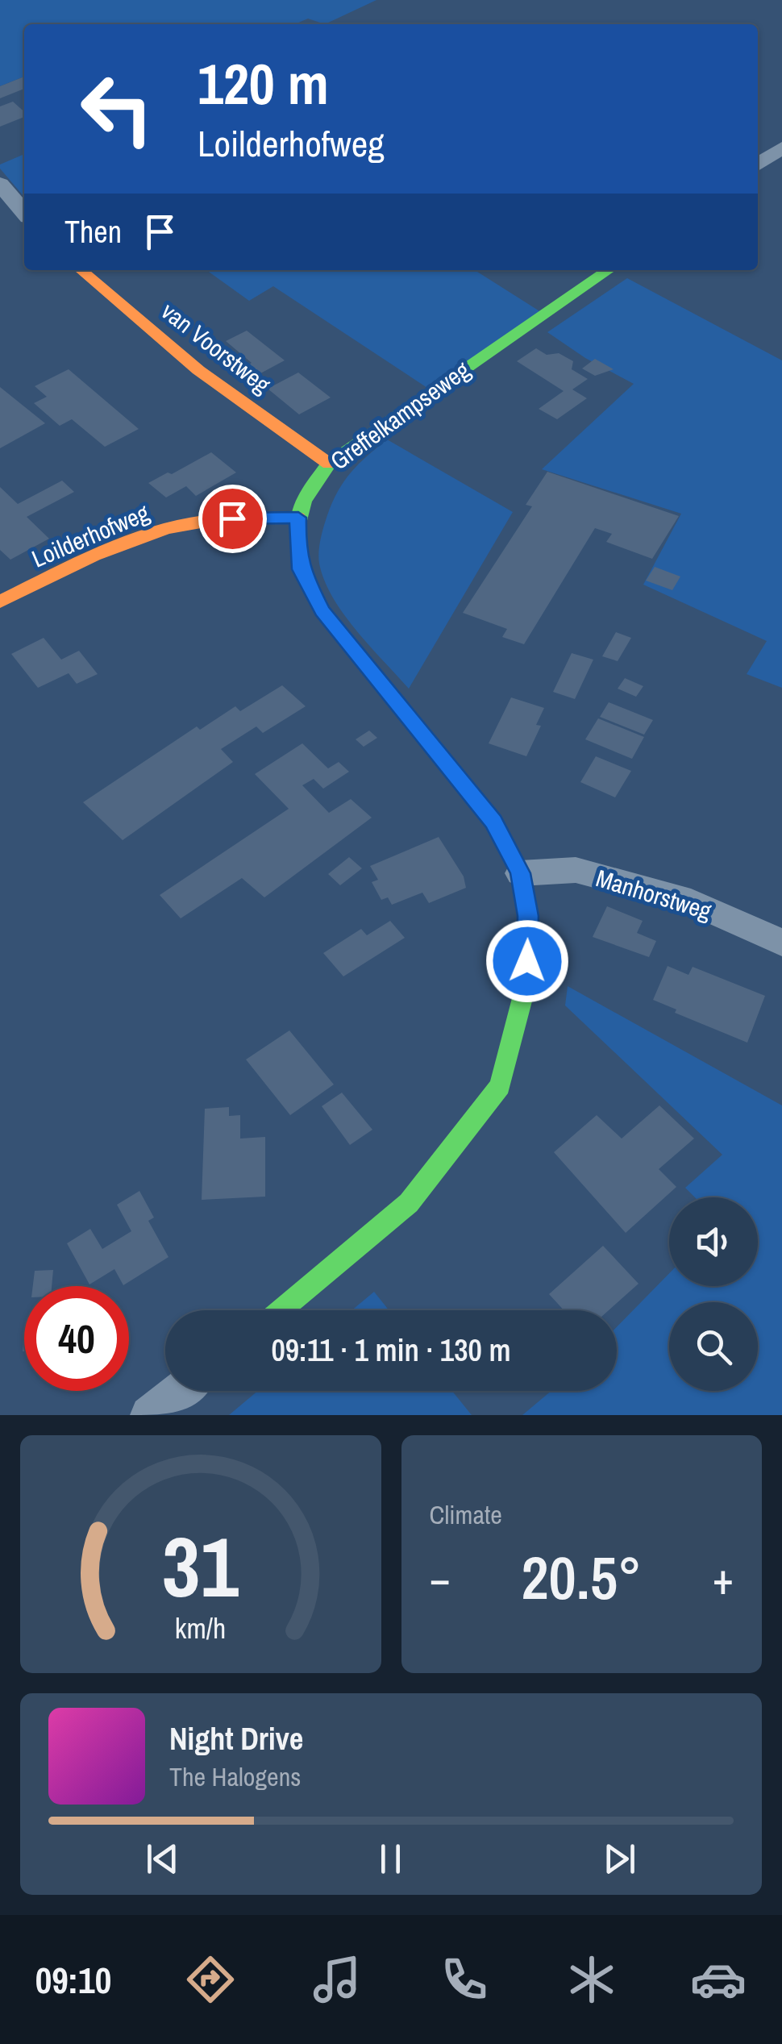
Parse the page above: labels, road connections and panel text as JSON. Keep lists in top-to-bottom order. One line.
{"streets":{"street":["van Voorstweg","Greffelkampseweg","Loilderhofweg","Manhorstweg"]},"crossings":[["van Voorstweg","Greffelkampseweg"],["Greffelkampseweg","Loilderhofweg"],["Greffelkampseweg","Manhorstweg"]],"page":{"turn":["120 m","Loilderhofweg"],"then":"Then","limit":"40","trip":"09:11 · 1 min · 130 m","tile":"Climate","heat":["−","20.5°","+"],"song":["Night Drive","The Halogens"],"tabs":"09:10","gauge":["31","km/h"]}}
